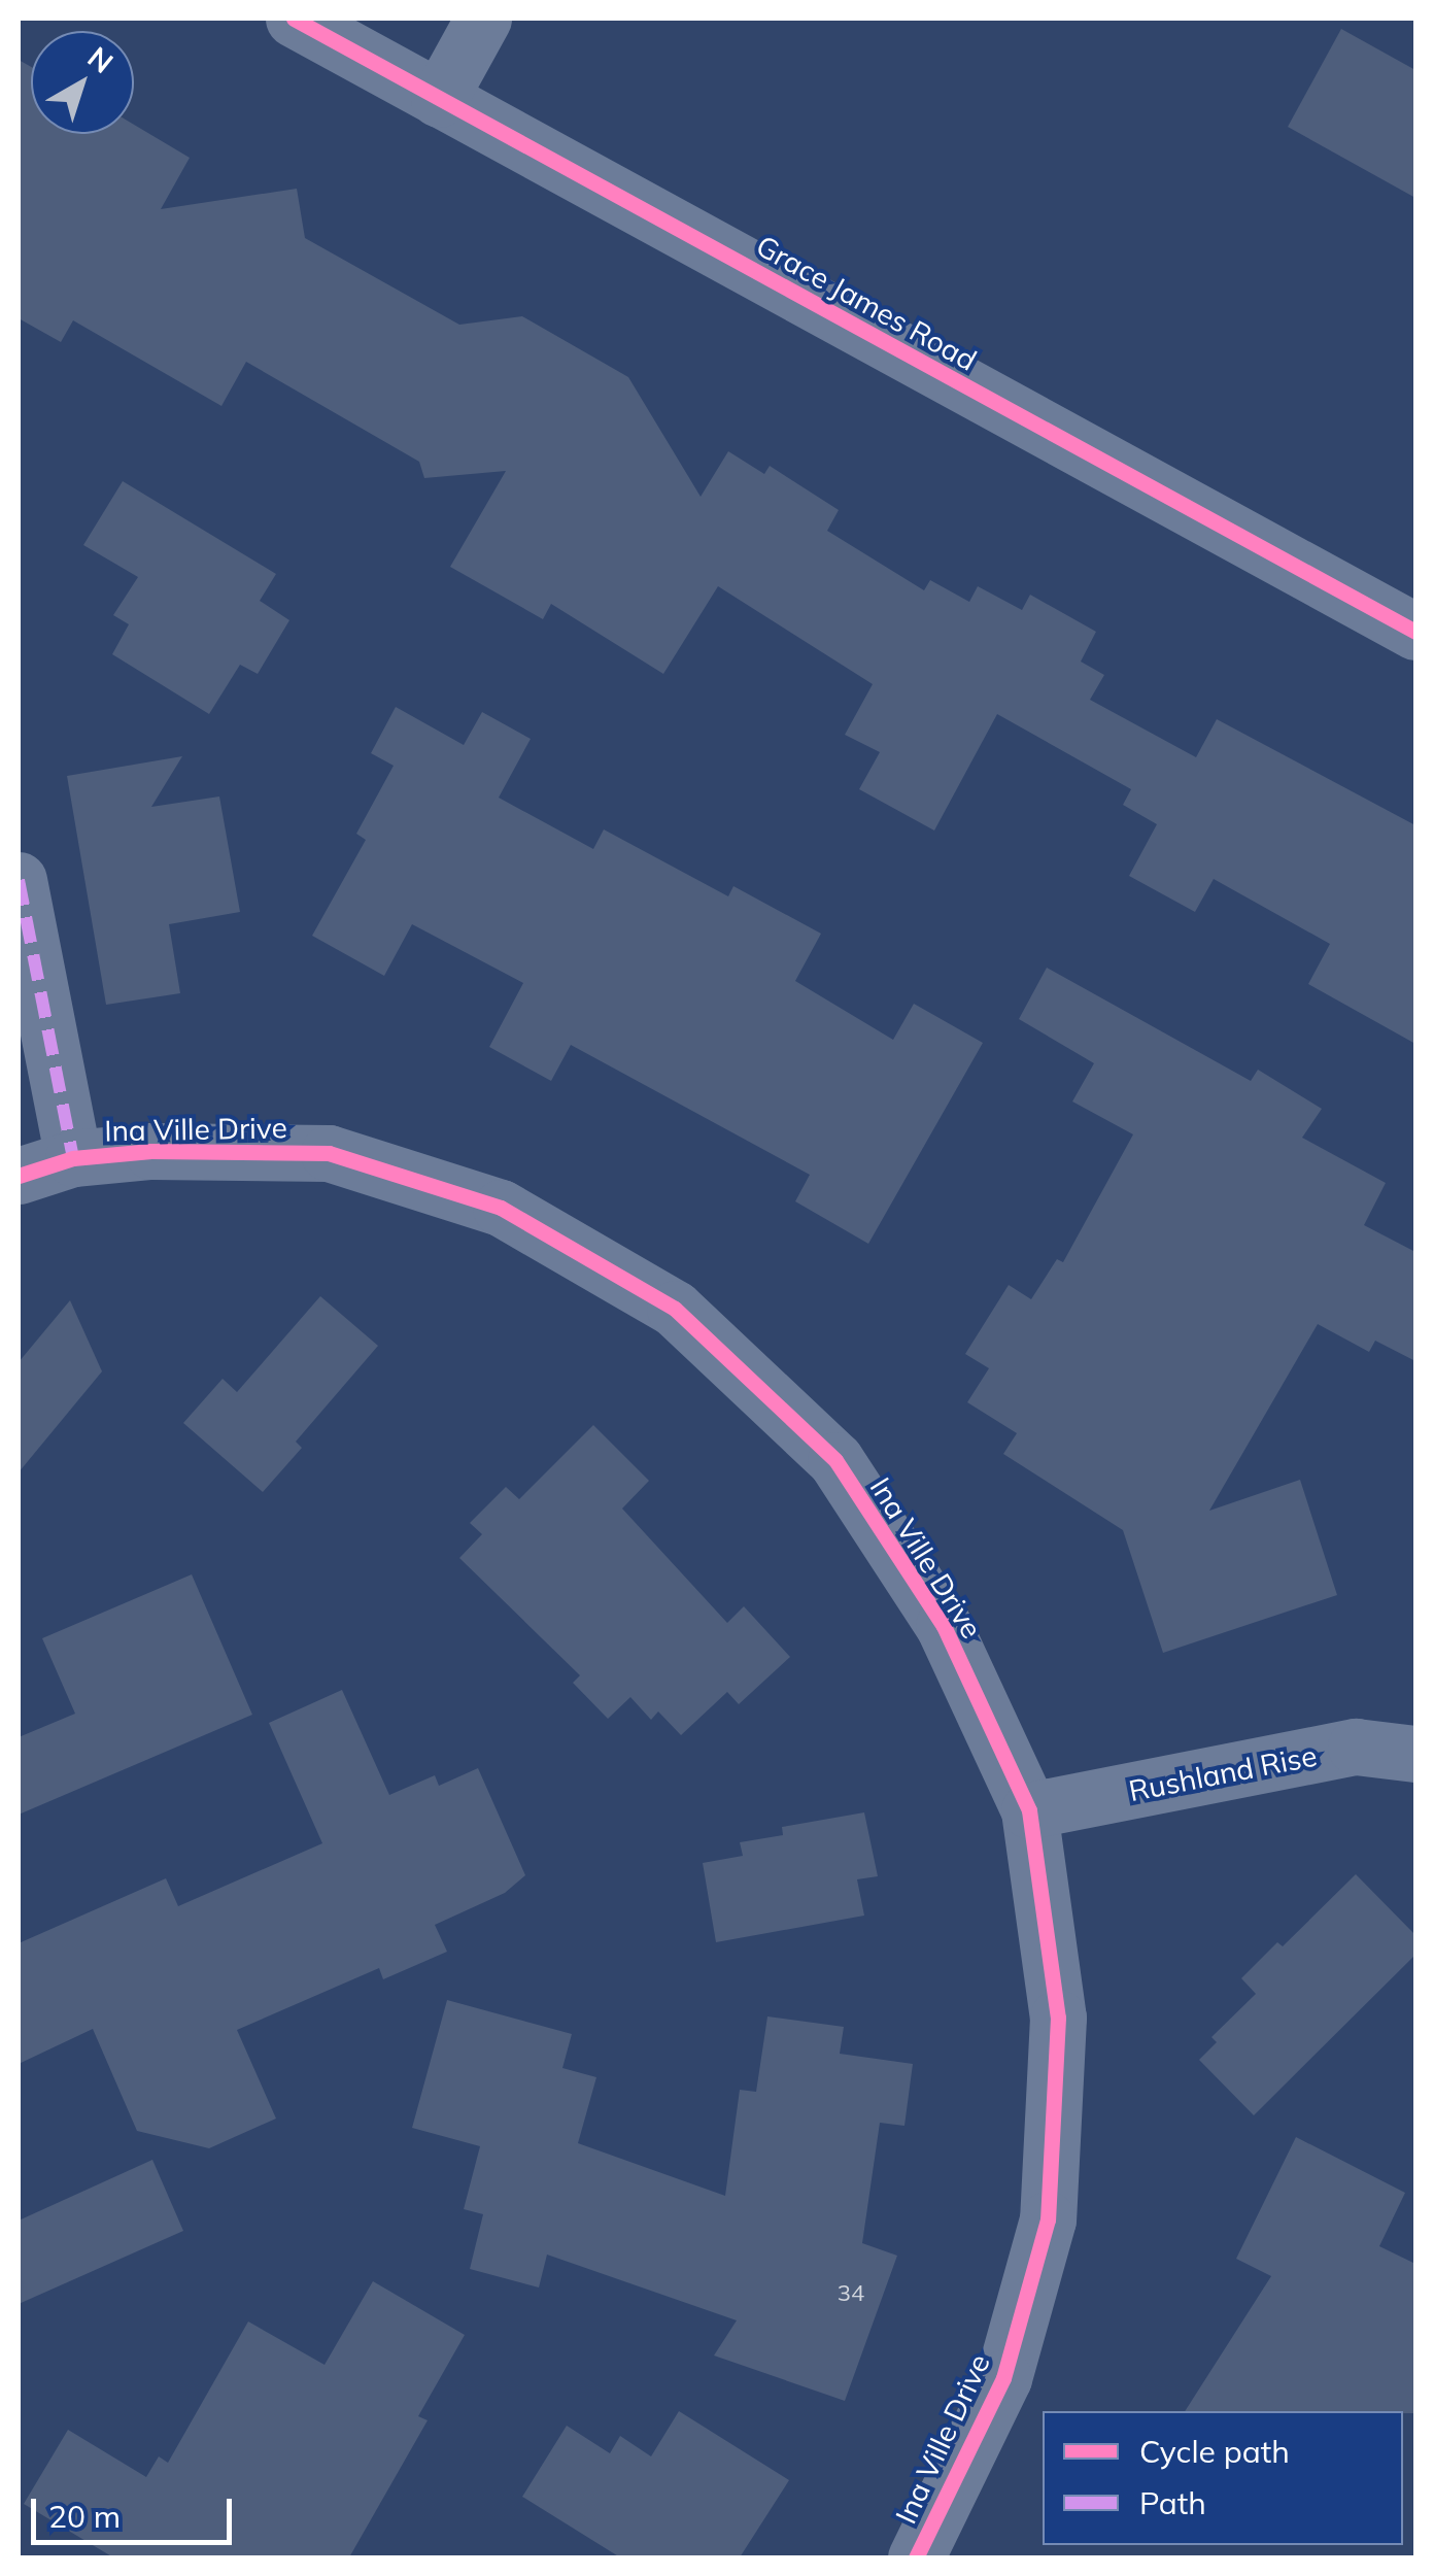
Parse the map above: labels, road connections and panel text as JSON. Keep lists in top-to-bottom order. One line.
{"streets":{"street":["Grace James Road","Ina Ville Drive","Rushland Rise"]},"crossings":[["Ina Ville Drive","Rushland Rise"]],"house_numbers":["34"],"legend":["Cycle path","Path"],"scale_bar":"20 m","north":"top right"}
